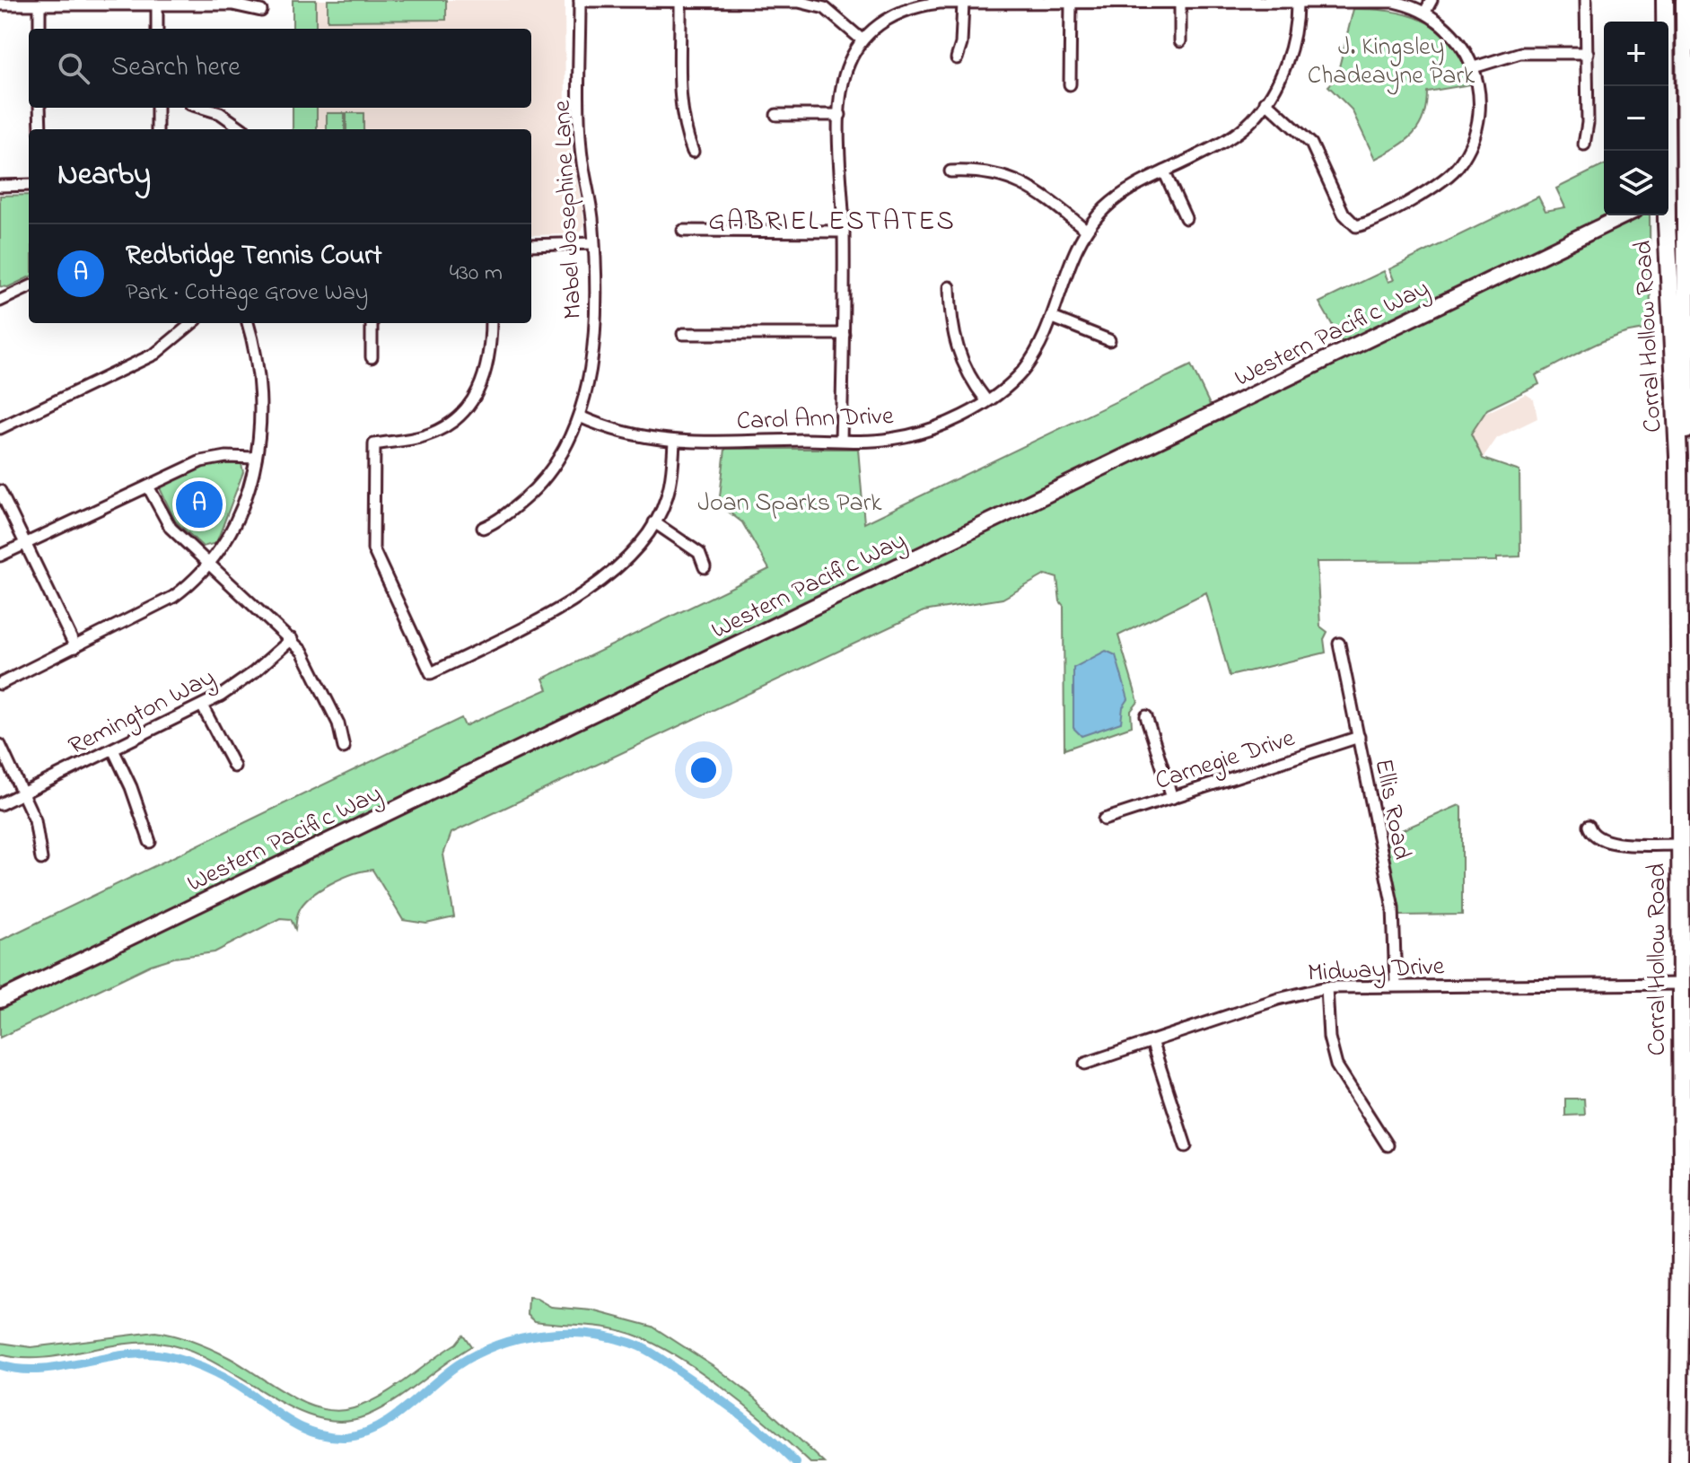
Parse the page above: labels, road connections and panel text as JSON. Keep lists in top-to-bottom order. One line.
{"streets":{"main road":["Corral Hollow Road"],"street":["Mabel Josephine Lane","Western Pacific Way","Carol Ann Drive","Remington Way","Carnegie Drive","Ellis Road","Midway Drive"]},"crossings":[["Mabel Josephine Lane","Carol Ann Drive"],["Corral Hollow Road","Midway Drive"],["Carnegie Drive","Ellis Road"],["Ellis Road","Midway Drive"]],"districts":["GABRIEL ESTATES"],"parks":["J. Kingsley Chadeayne Park","Joan Sparks Park"],"page":{"map_buttons":["+","−"],"search":"Search here","heading":"Nearby","list":[{"mark":"A","name":"Redbridge Tennis Court","note":"Park · Cottage Grove Way","value":"430 m"}],"pins":"A"}}
